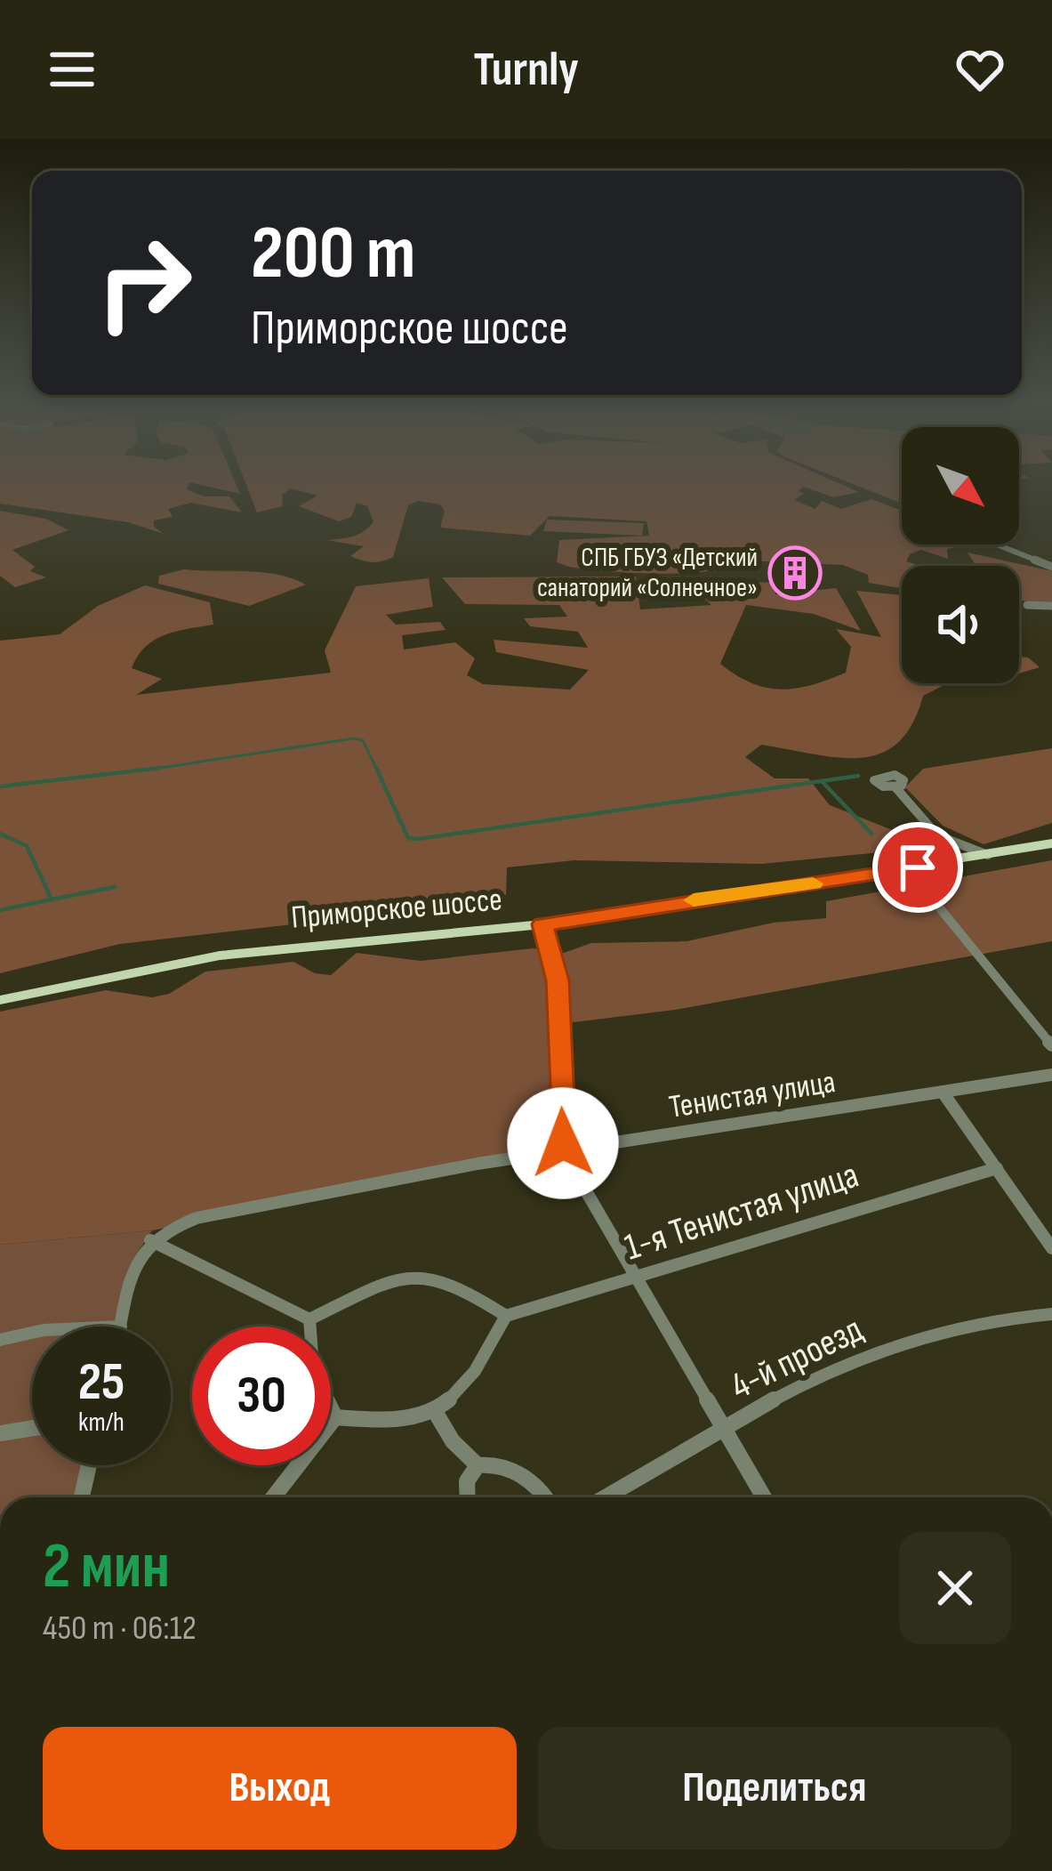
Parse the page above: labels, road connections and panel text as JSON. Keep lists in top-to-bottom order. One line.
{"streets":{"main road":["Приморское шоссе"],"street":["Тенистая улица","1-я Тенистая улица","4-й проезд"]},"places":{"building":["СПБ ГБУЗ «Детский санаторий «Солнечное»"]},"north":"bottom right","page":{"header":"Turnly","turn":["200 m","Приморское шоссе"],"speed":"25 km/h","limit":"30","heading":["2 мин","450 m · 06:12"],"buttons":["Выход","Поделиться"]}}
